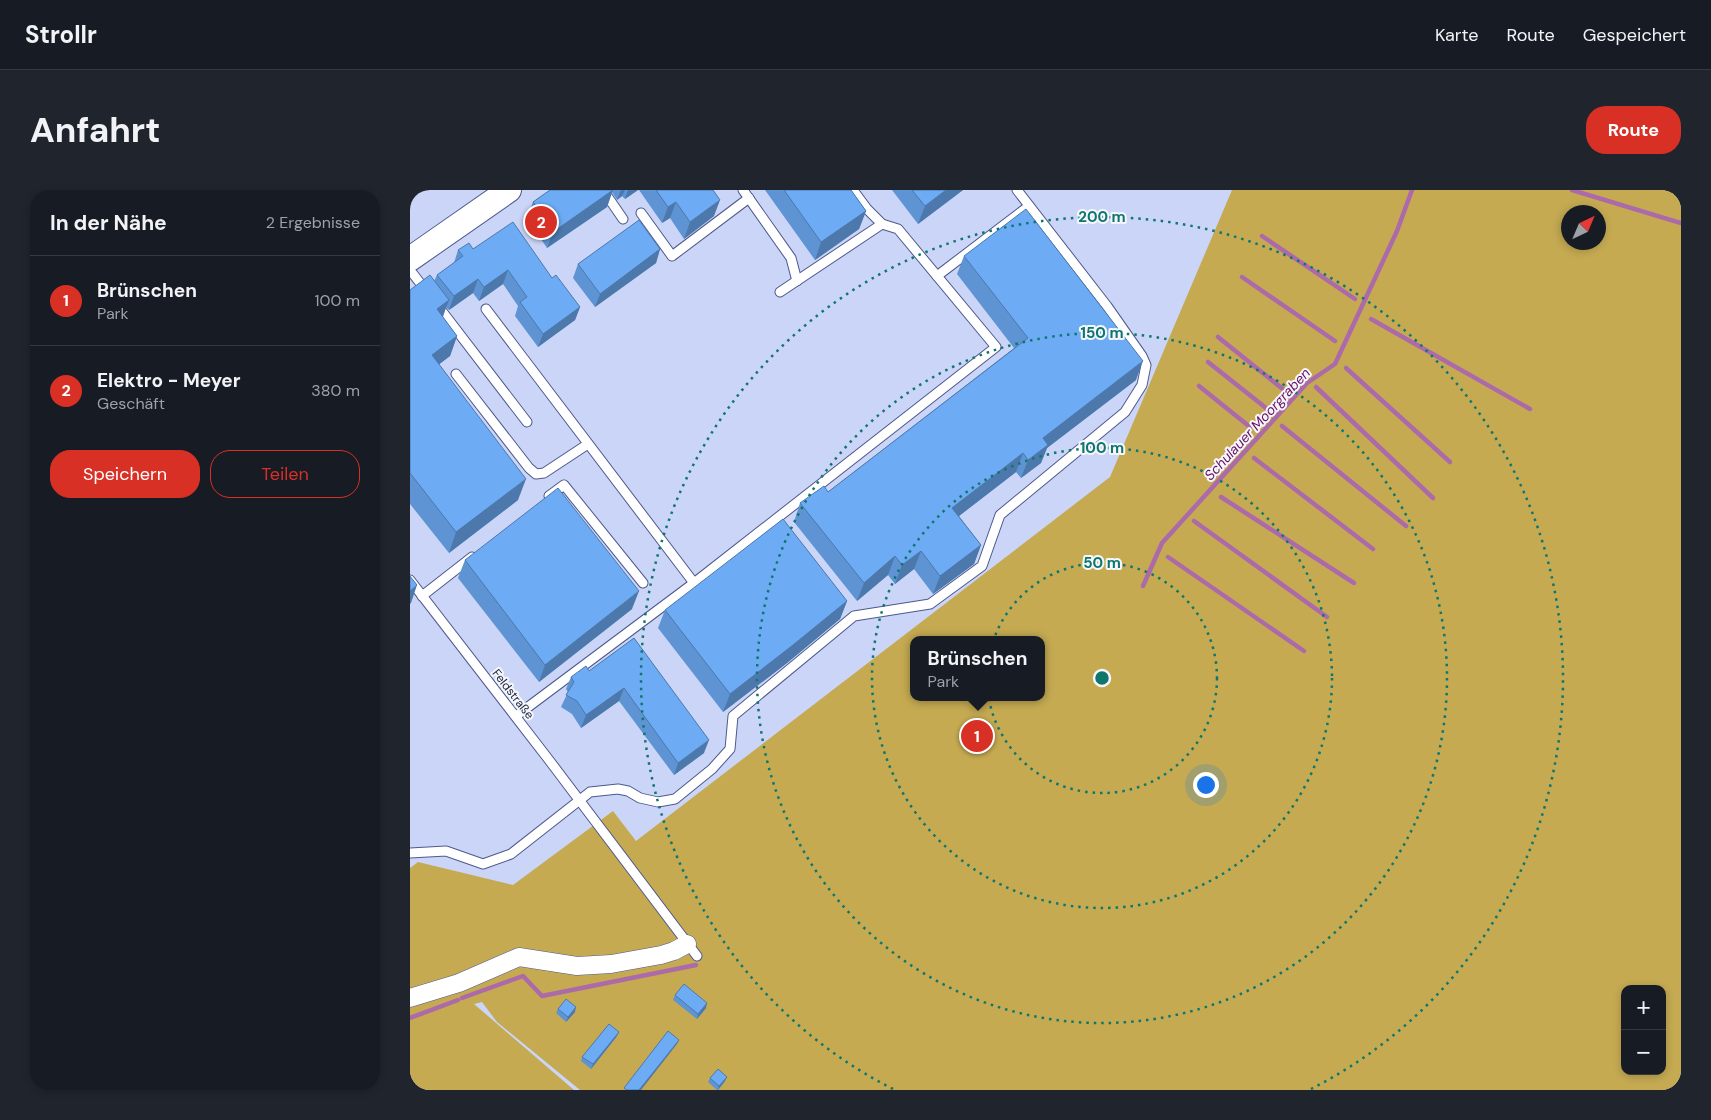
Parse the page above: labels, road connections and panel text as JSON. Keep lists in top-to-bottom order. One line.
{"streets":{"lane":["Feldstraße"]},"water":["Schulauer Moorgraben"],"north":"top right","page":{"header":"Strollr","nav":["Karte","Route","Gespeichert"],"buttons":["Route",["Speichern","Teilen"]],"title":"Anfahrt","heading":["In der Nähe","2 Ergebnisse"],"pins":["2","1"],"list":[{"mark":"1","name":"Brünschen","note":"Park","value":"100 m"},{"mark":"2","name":"Elektro - Meyer","note":"Geschäft","value":"380 m"}],"popup":["Brünschen","Park"],"map_buttons":["+","−"]},"rings":["200 m","150 m","100 m","50 m"]}
